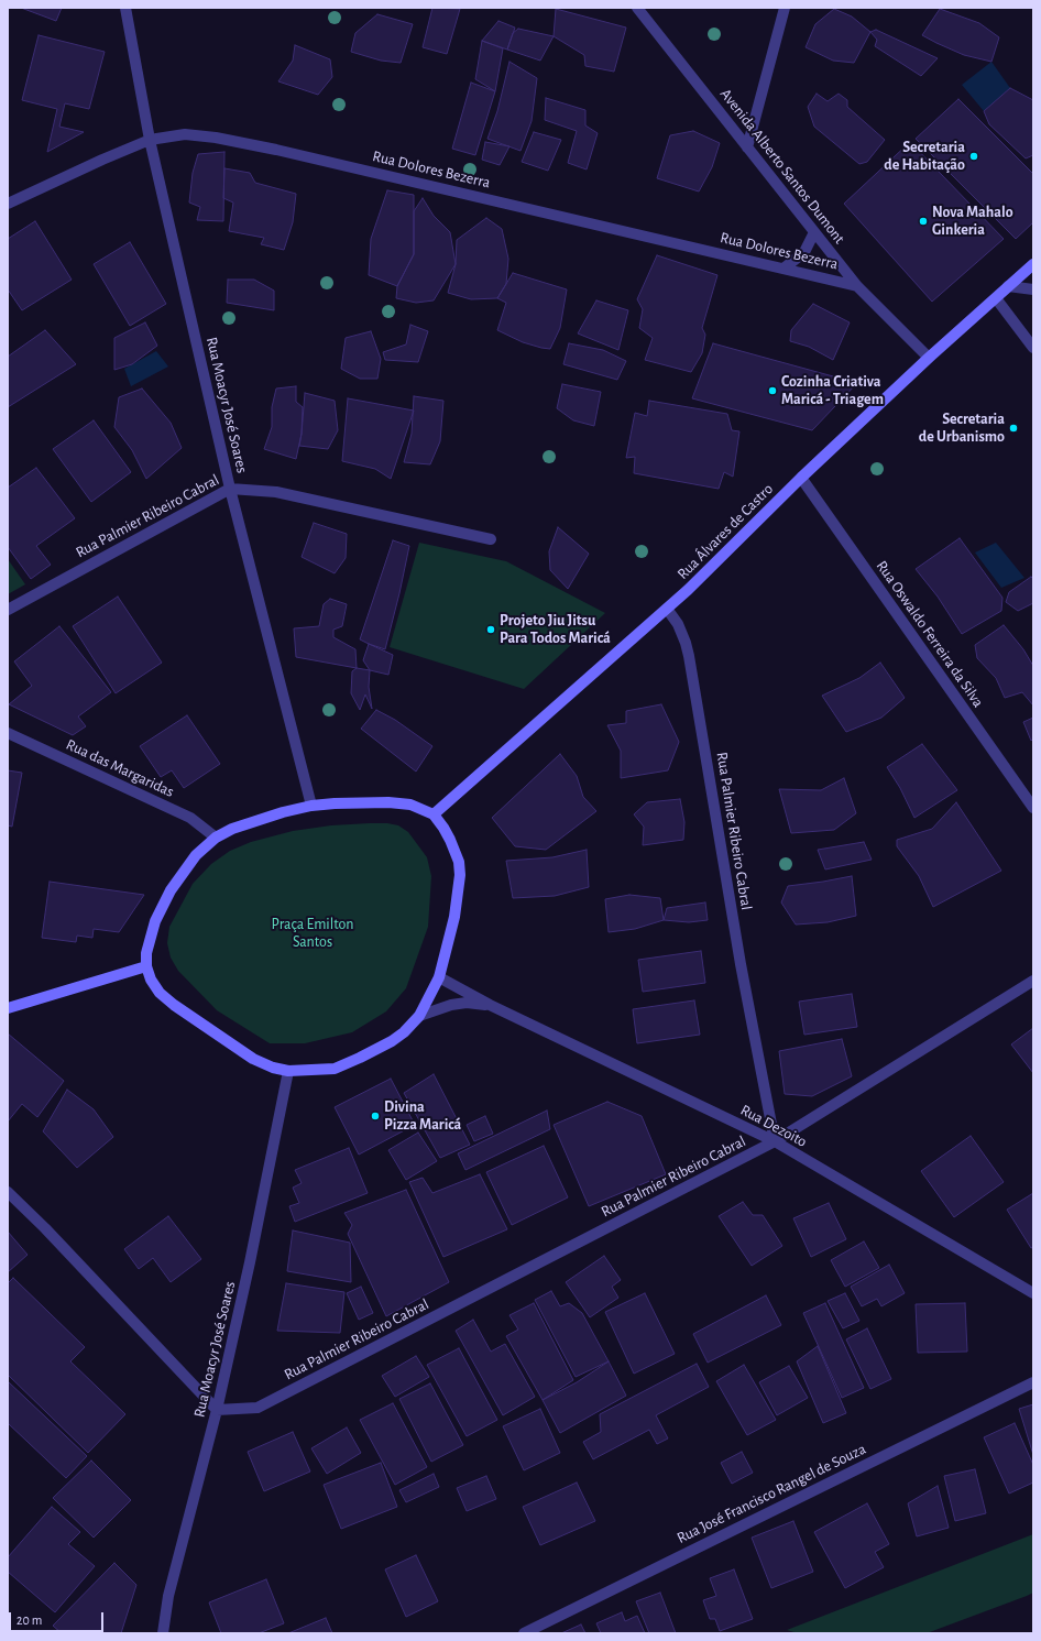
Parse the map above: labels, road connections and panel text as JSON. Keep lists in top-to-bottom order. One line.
{"streets":{"street":["Avenida Alberto Santos Dumont","Rua Dolores Bezerra","Rua Moacyr José Soares","Rua Palmier Ribeiro Cabral","Rua Álvares de Castro","Rua Oswaldo Ferreira da Silva","Rua das Margaridas","Rua Dezoito","Rua José Francisco Rangel de Souza"]},"crossings":[["Avenida Alberto Santos Dumont","Rua Dolores Bezerra"],["Avenida Alberto Santos Dumont","Rua Álvares de Castro"],["Rua Dolores Bezerra","Rua Moacyr José Soares"],["Rua Moacyr José Soares","Rua Palmier Ribeiro Cabral"],["Rua Palmier Ribeiro Cabral","Rua Álvares de Castro"],["Rua Palmier Ribeiro Cabral","Rua Dezoito"],["Rua Álvares de Castro","Rua Oswaldo Ferreira da Silva"]],"parks":["Praça Emilton Santos"],"places":["Secretaria de Habitação","Nova Mahalo Ginkeria","Cozinha Criativa Maricá - Triagem","Secretaria de Urbanismo","Projeto Jiu Jitsu Para Todos Maricá","Divina Pizza Maricá"],"scale_bar":"20 m"}
